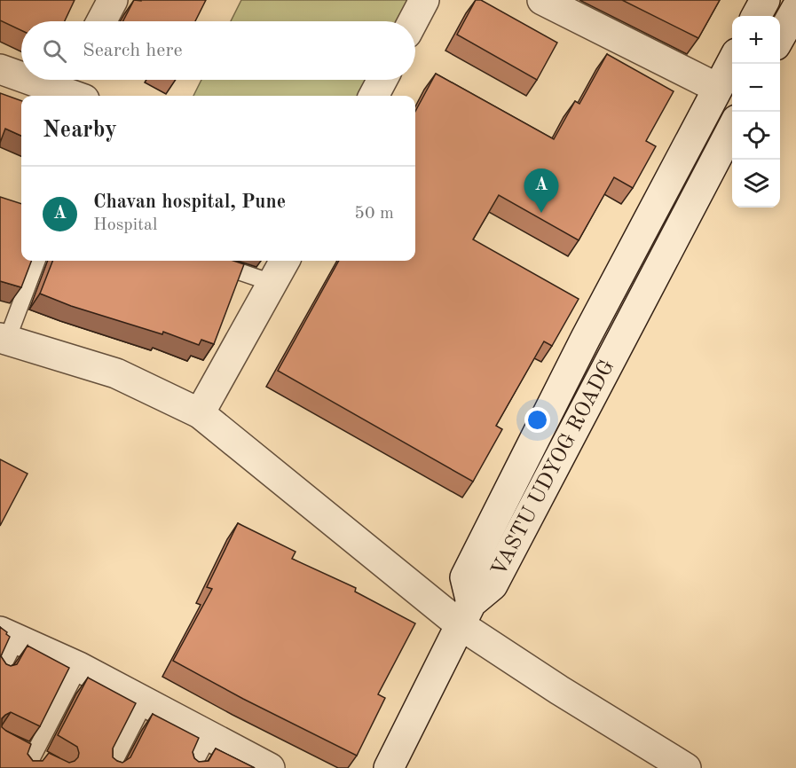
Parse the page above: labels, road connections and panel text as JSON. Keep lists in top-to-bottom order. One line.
{"streets":{"street":["VASTU UDYOG ROADG"]},"page":{"map_buttons":["+","−"],"search":"Search here","heading":"Nearby","list":[{"mark":"A","name":"Chavan hospital, Pune","note":"Hospital","value":"50 m"}],"pins":"A"}}
